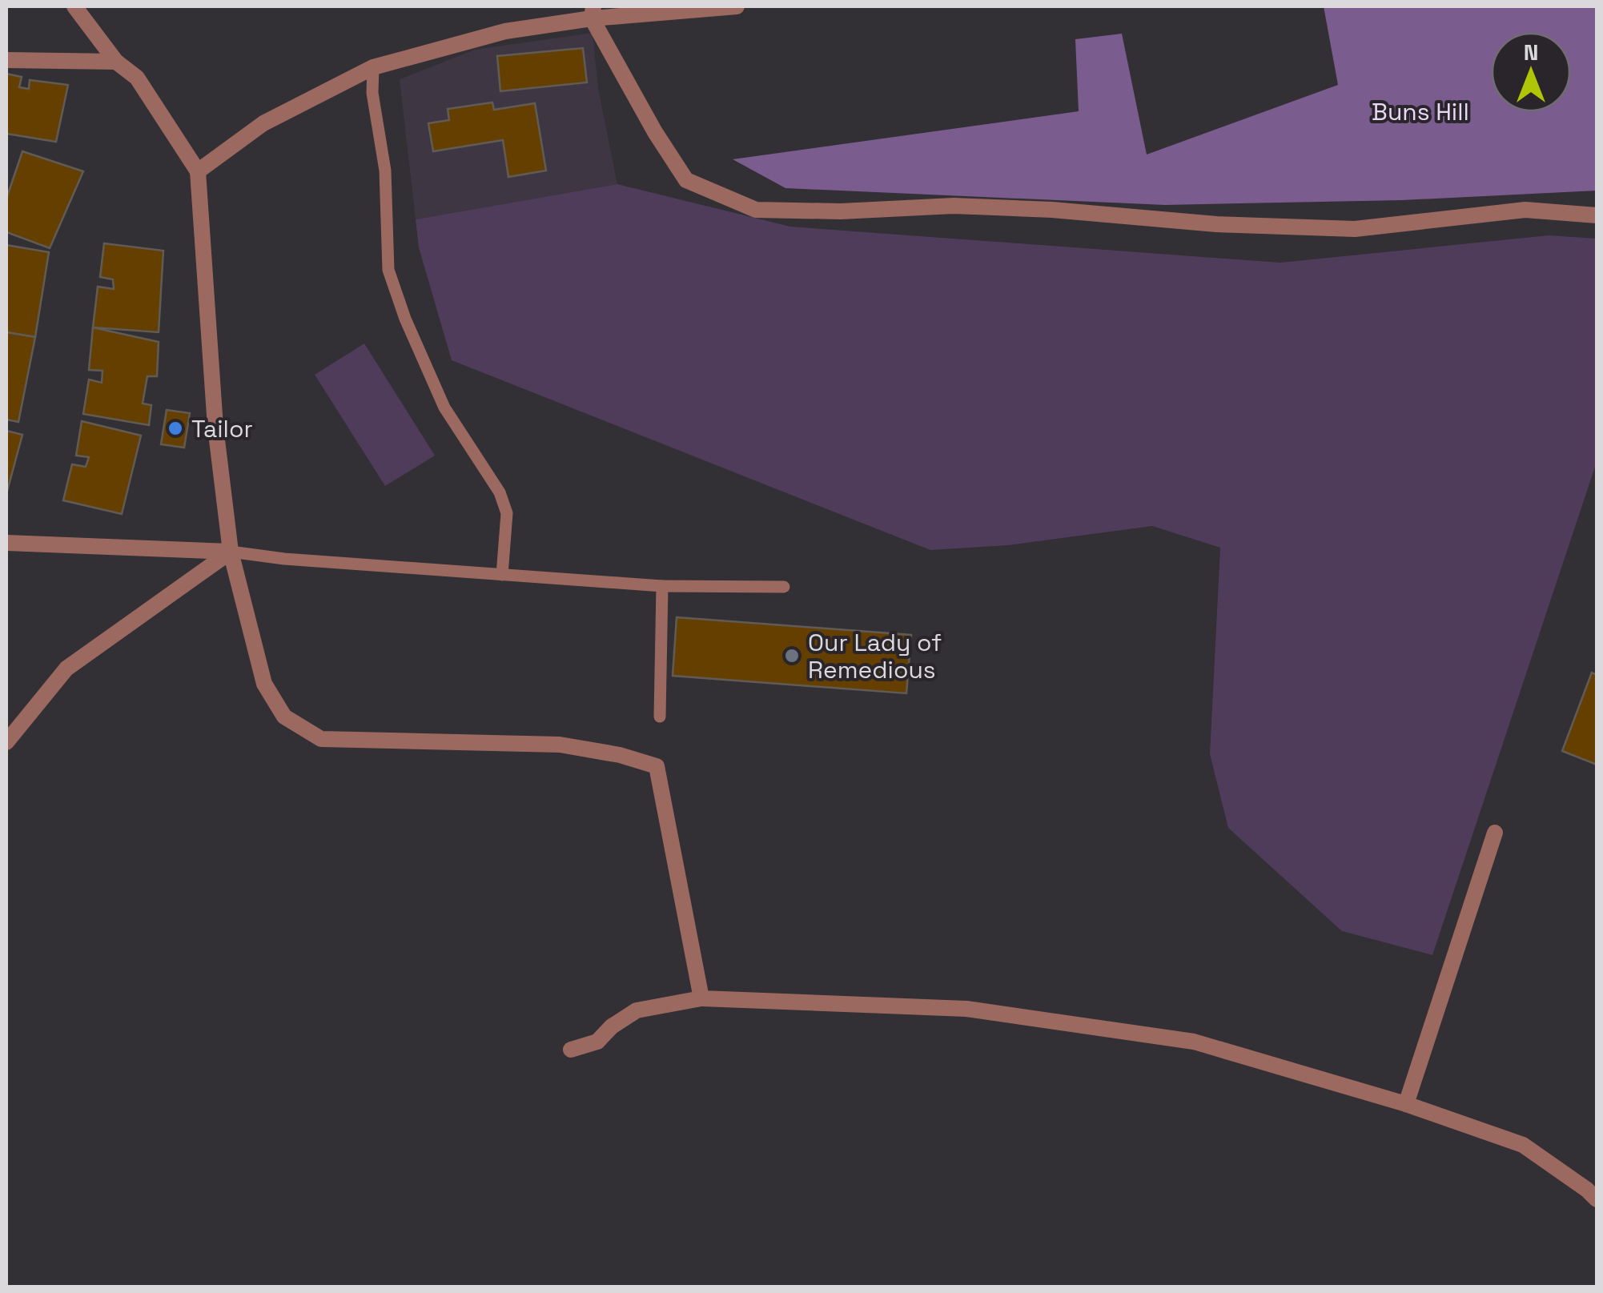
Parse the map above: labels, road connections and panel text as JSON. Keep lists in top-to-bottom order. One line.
{"parks":["Buns Hill"],"places":["Tailor","Our Lady of Remedious"],"north":"top"}
